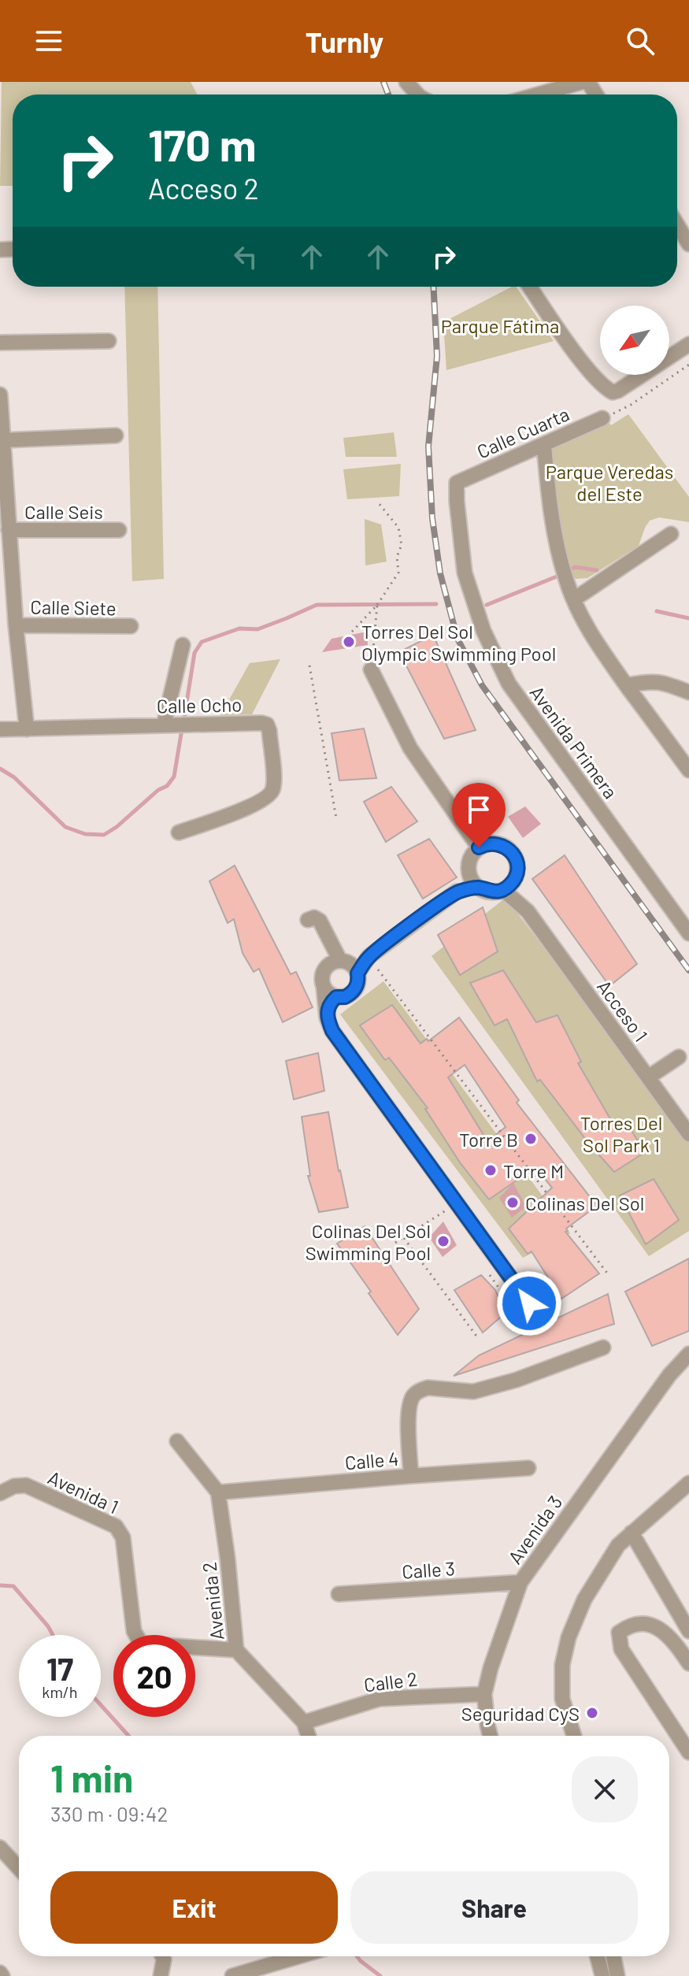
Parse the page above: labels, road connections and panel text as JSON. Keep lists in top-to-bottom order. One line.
{"streets":{"street":["Calle Cuarta","Calle Seis","Calle Siete","Calle Ocho","Avenida Primera","Acceso 1","Calle 4","Avenida 1","Avenida 3","Calle 3","Avenida 2","Calle 2"]},"crossings":[["Calle Cuarta","Avenida Primera"],["Calle 4","Avenida 2"],["Avenida 1","Avenida 2"],["Avenida 3","Calle 3"],["Avenida 3","Calle 2"],["Avenida 2","Calle 2"]],"parks":["Parque Fátima","Parque Veredas del Este","Torres Del Sol Park 1"],"places":["Torres Del Sol Olympic Swimming Pool","Torre B","Torre M","Colinas Del Sol","Colinas Del Sol Swimming Pool","Seguridad CyS"],"north":"bottom left","page":{"header":"Turnly","turn":["170 m","Acceso 2"],"speed":"17 km/h","limit":"20","heading":["1 min","330 m · 09:42"],"buttons":["Exit","Share"]}}
